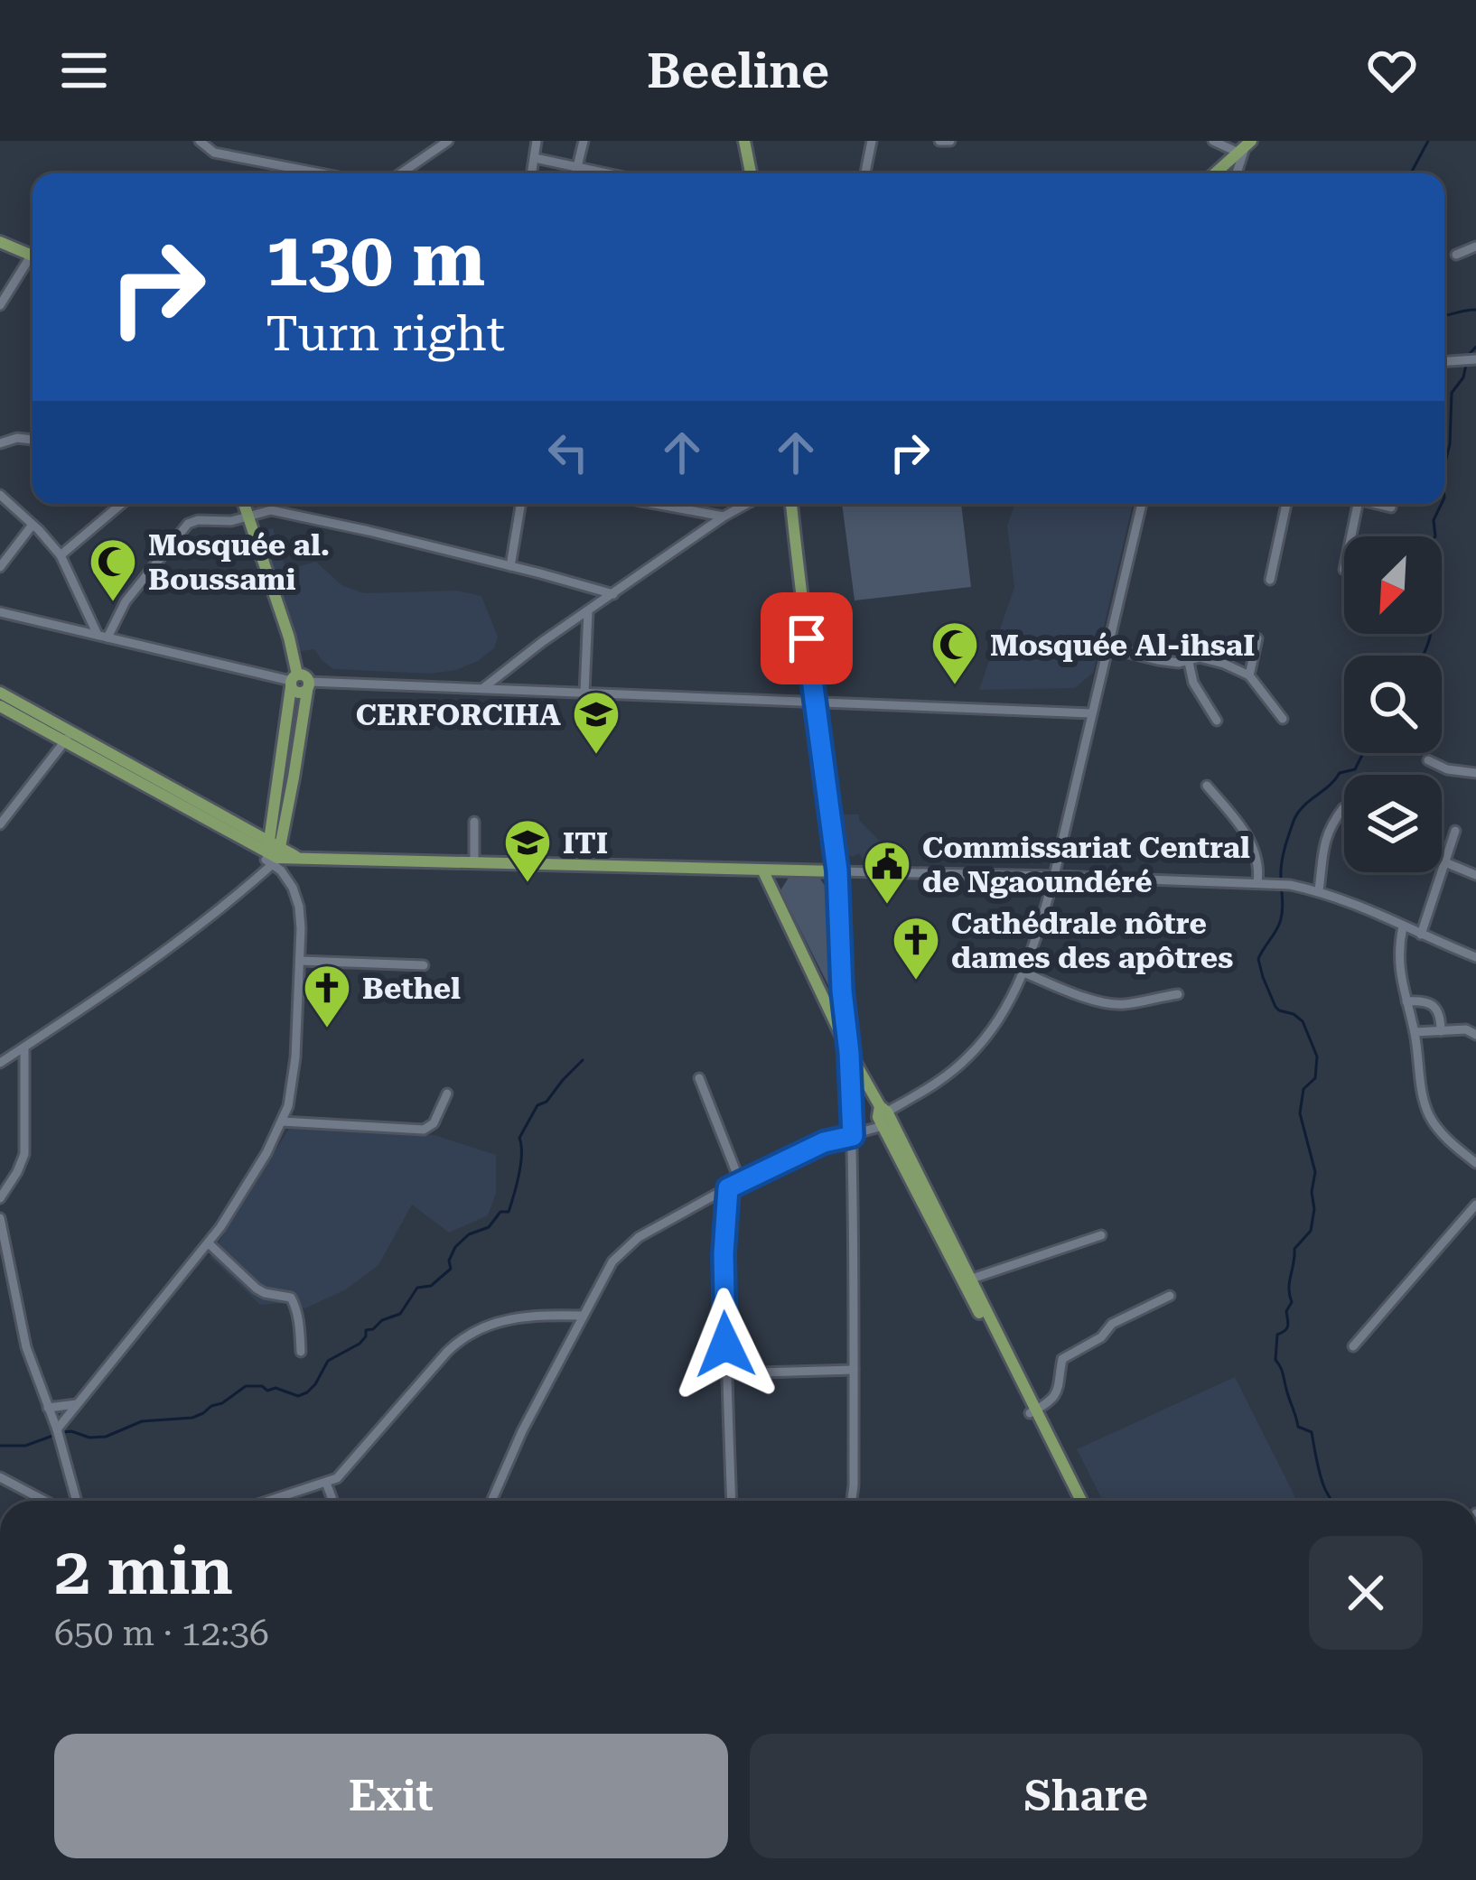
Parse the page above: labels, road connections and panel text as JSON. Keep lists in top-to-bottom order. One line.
{"places":{"mosque":["Mosquée al. Boussami","Mosquée Al-ihsaI"],"school or university":["CERFORCIHA","ITI"],"public building":["Commissariat Central de Ngaoundéré"],"church":["Cathédrale nôtre dames des apôtres","Bethel"]},"north":"bottom left","page":{"header":"Beeline","turn":["130 m","Turn right"],"heading":["2 min","650 m · 12:36"],"buttons":["Exit","Share"]}}
